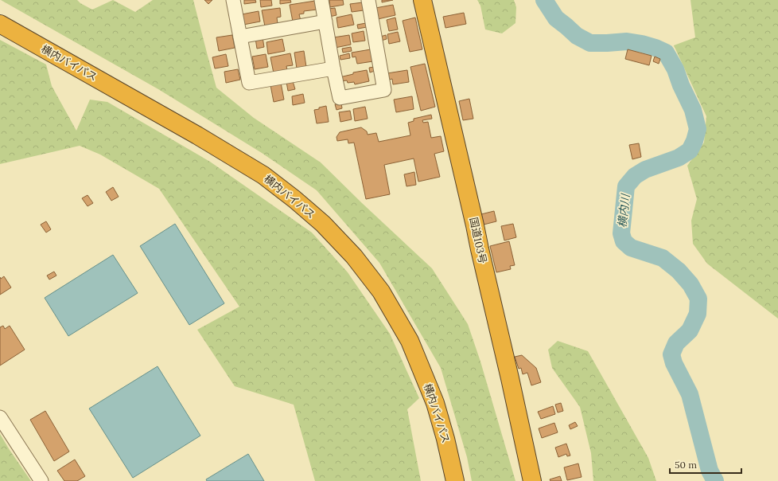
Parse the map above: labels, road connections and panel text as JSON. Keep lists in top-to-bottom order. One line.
{"streets":{"highway":["横内バイパス","国道103号"]},"water":["横内川"],"scale_bar":"50 m"}
